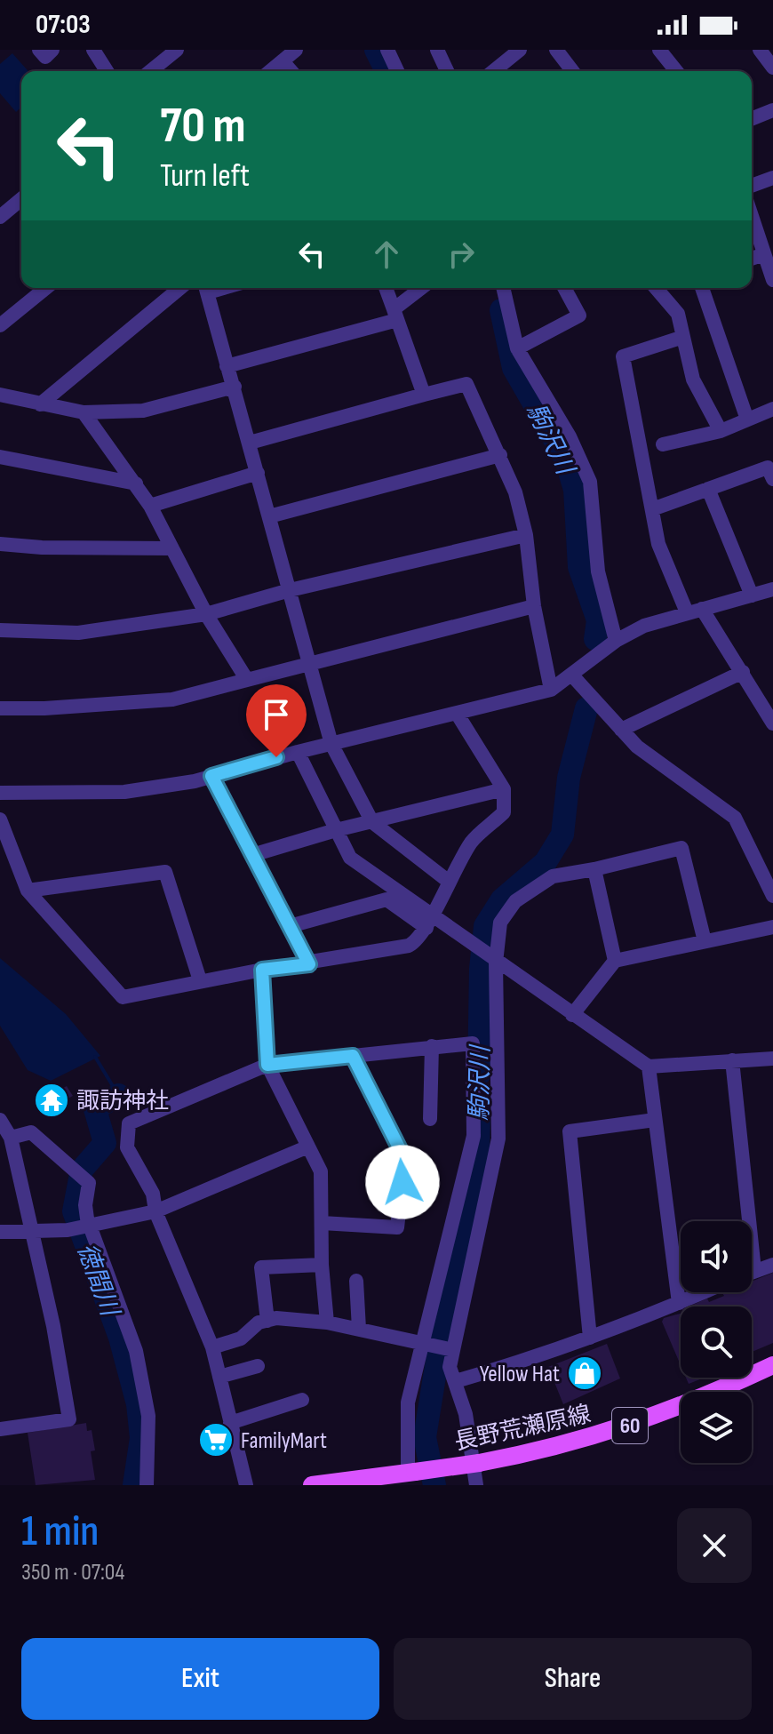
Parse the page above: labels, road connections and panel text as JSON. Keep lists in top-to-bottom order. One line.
{"streets":{"main road":["60","長野荒瀬原線"]},"water":["駒沢川","徳間川"],"places":{"temple":["諏訪神社"],"shop":["Yellow Hat"],"supermarket":["FamilyMart"]},"page":{"status":"07:03","turn":["70 m","Turn left"],"heading":["1 min","350 m · 07:04"],"buttons":["Exit","Share"]}}
